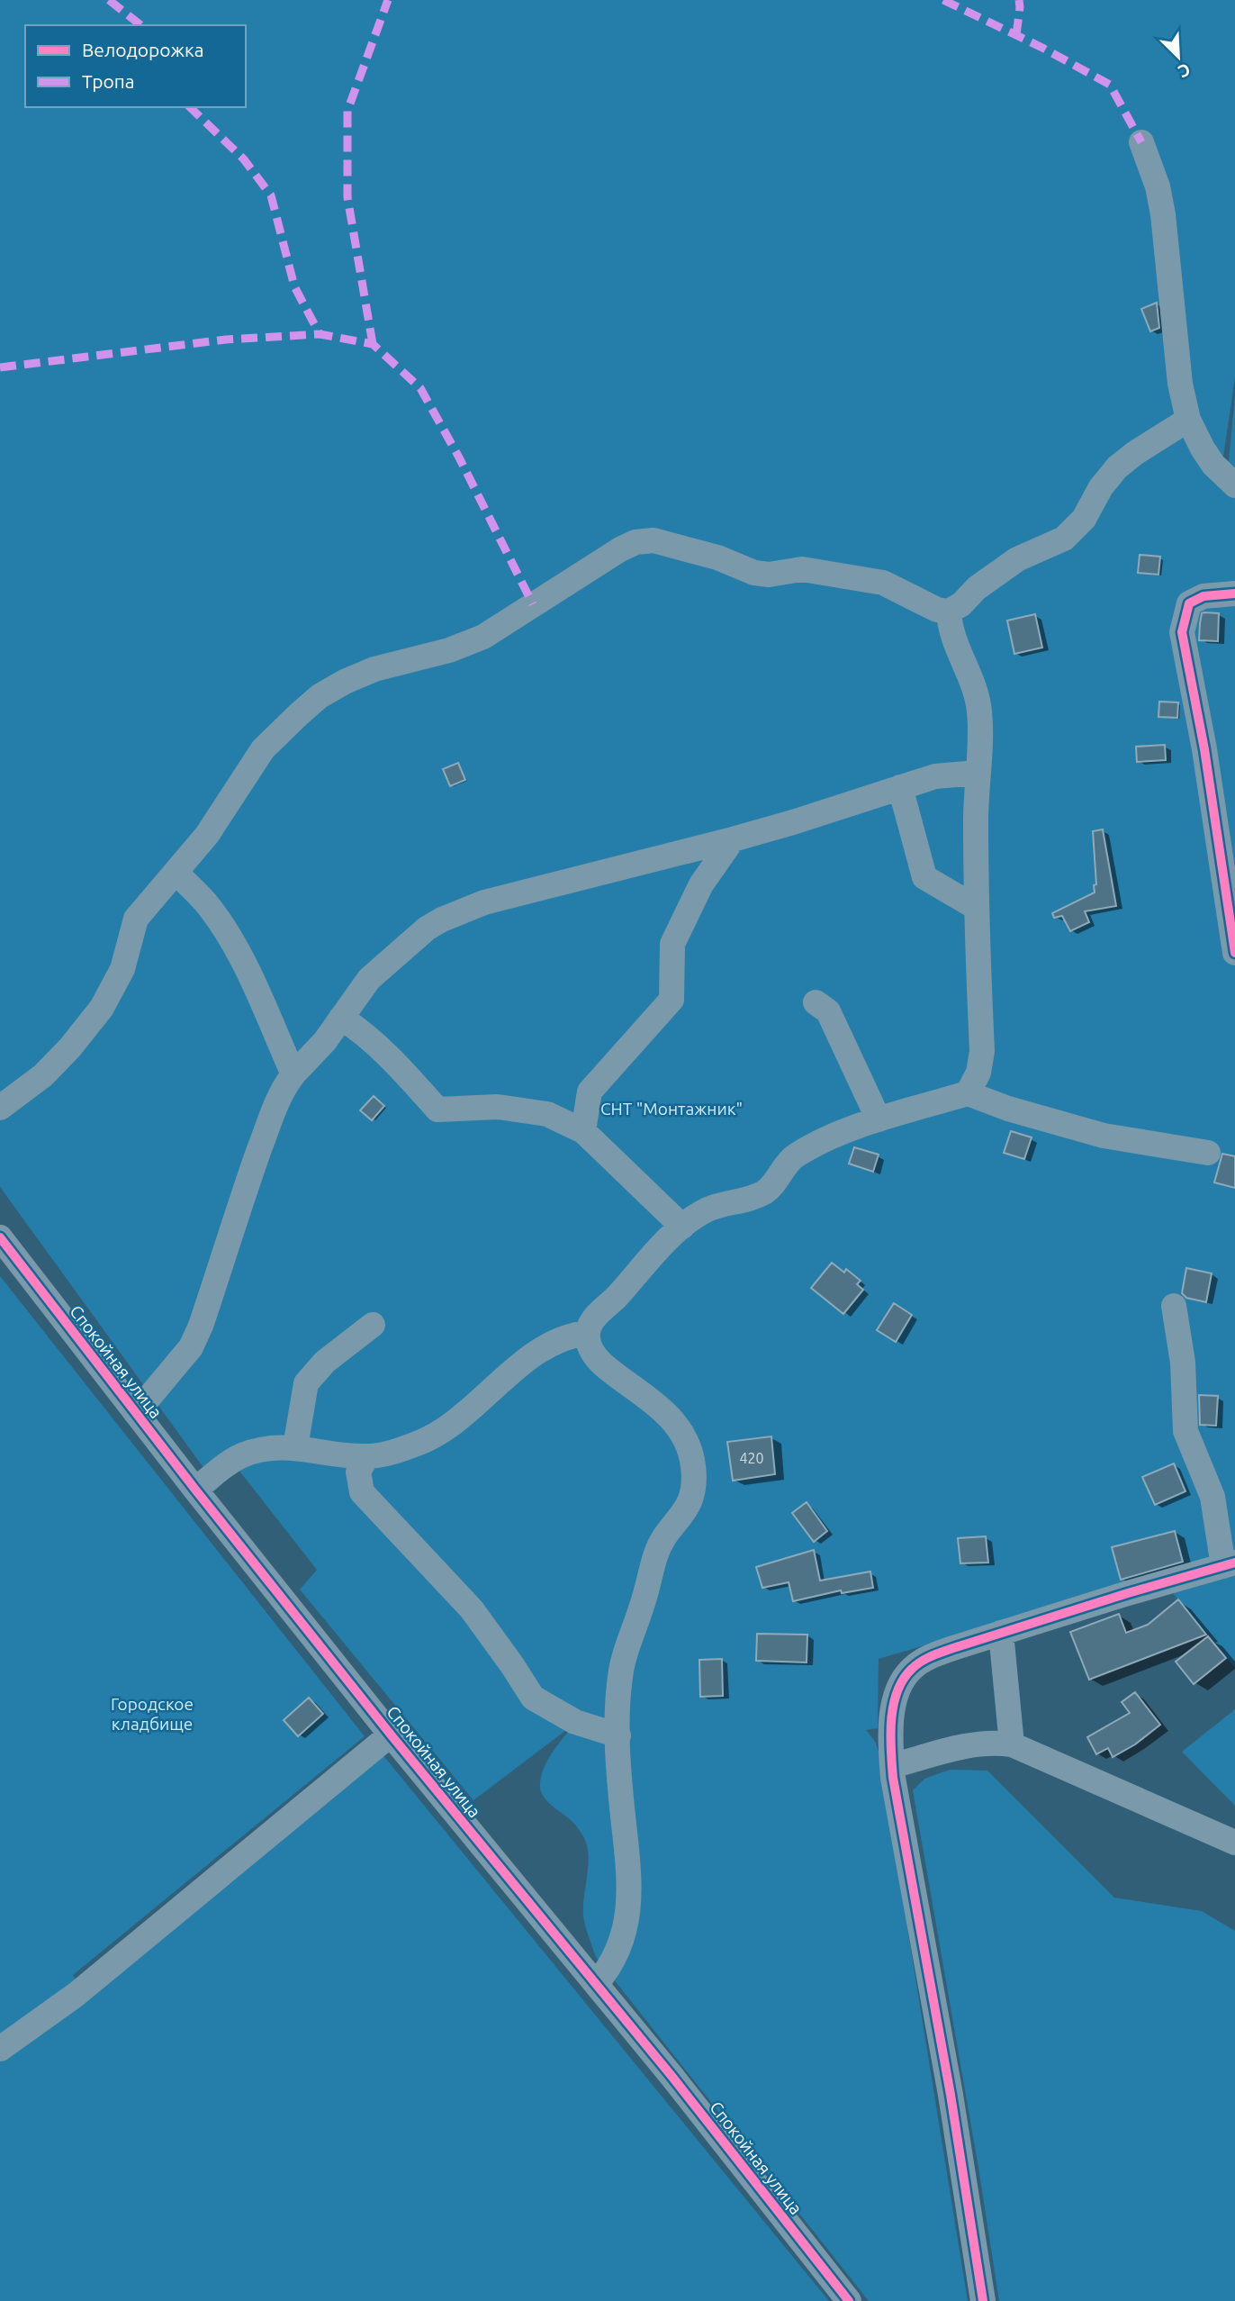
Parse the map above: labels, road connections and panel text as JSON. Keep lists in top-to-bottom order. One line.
{"streets":{"street":["Спокойная улица"]},"parks":["СНТ \"Монтажник\"","Городское кладбище"],"house_numbers":["420"],"legend":["Велодорожка","Тропа"],"north":"bottom right"}
